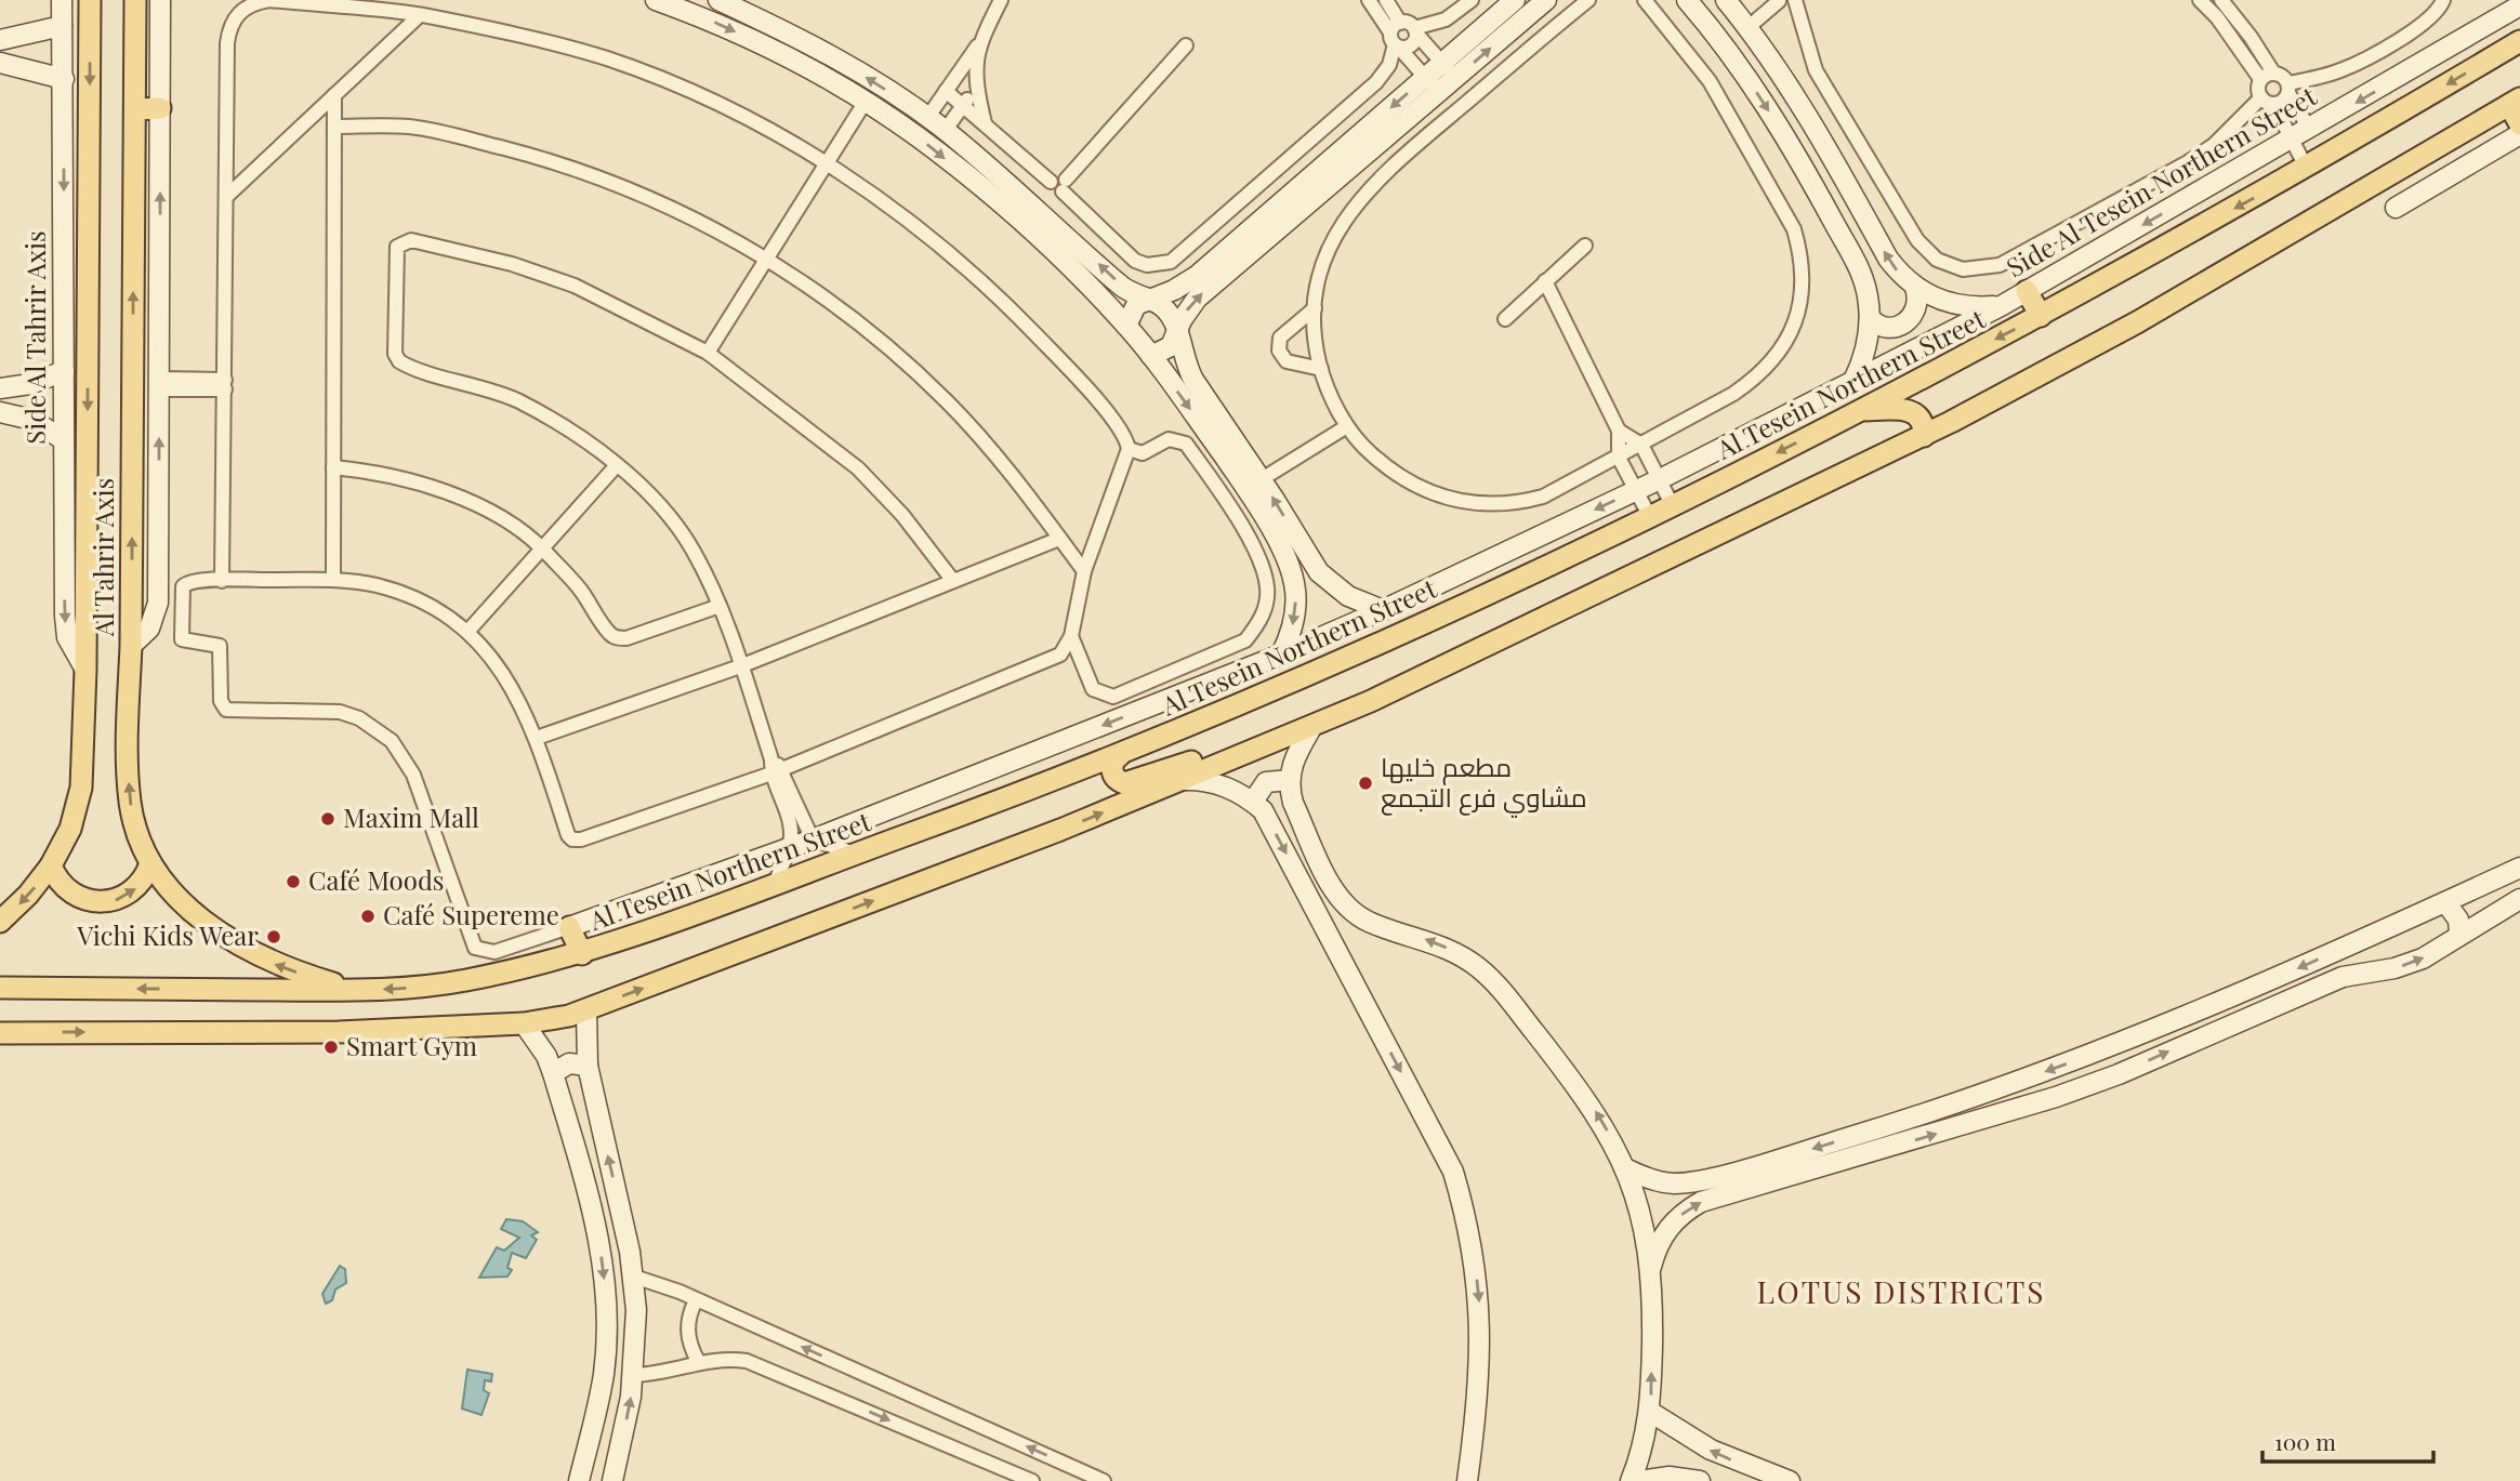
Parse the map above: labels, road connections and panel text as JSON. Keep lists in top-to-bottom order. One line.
{"streets":{"main road":["Al Tesein Northern Street","Al Tahrir Axis"],"street":["Side Al Tesein Northern Street","Side Al Tahrir Axis"]},"crossings":[["Side Al Tahrir Axis","Al Tahrir Axis"],["Al Tesein Northern Street","Al Tahrir Axis"]],"districts":["LOTUS DISTRICTS"],"places":["مطعم خليها مشاوي فرع التجمع","Maxim Mall","Café Moods","Café Supereme","Vichi Kids Wear","Smart Gym"],"scale_bar":"100 m"}
